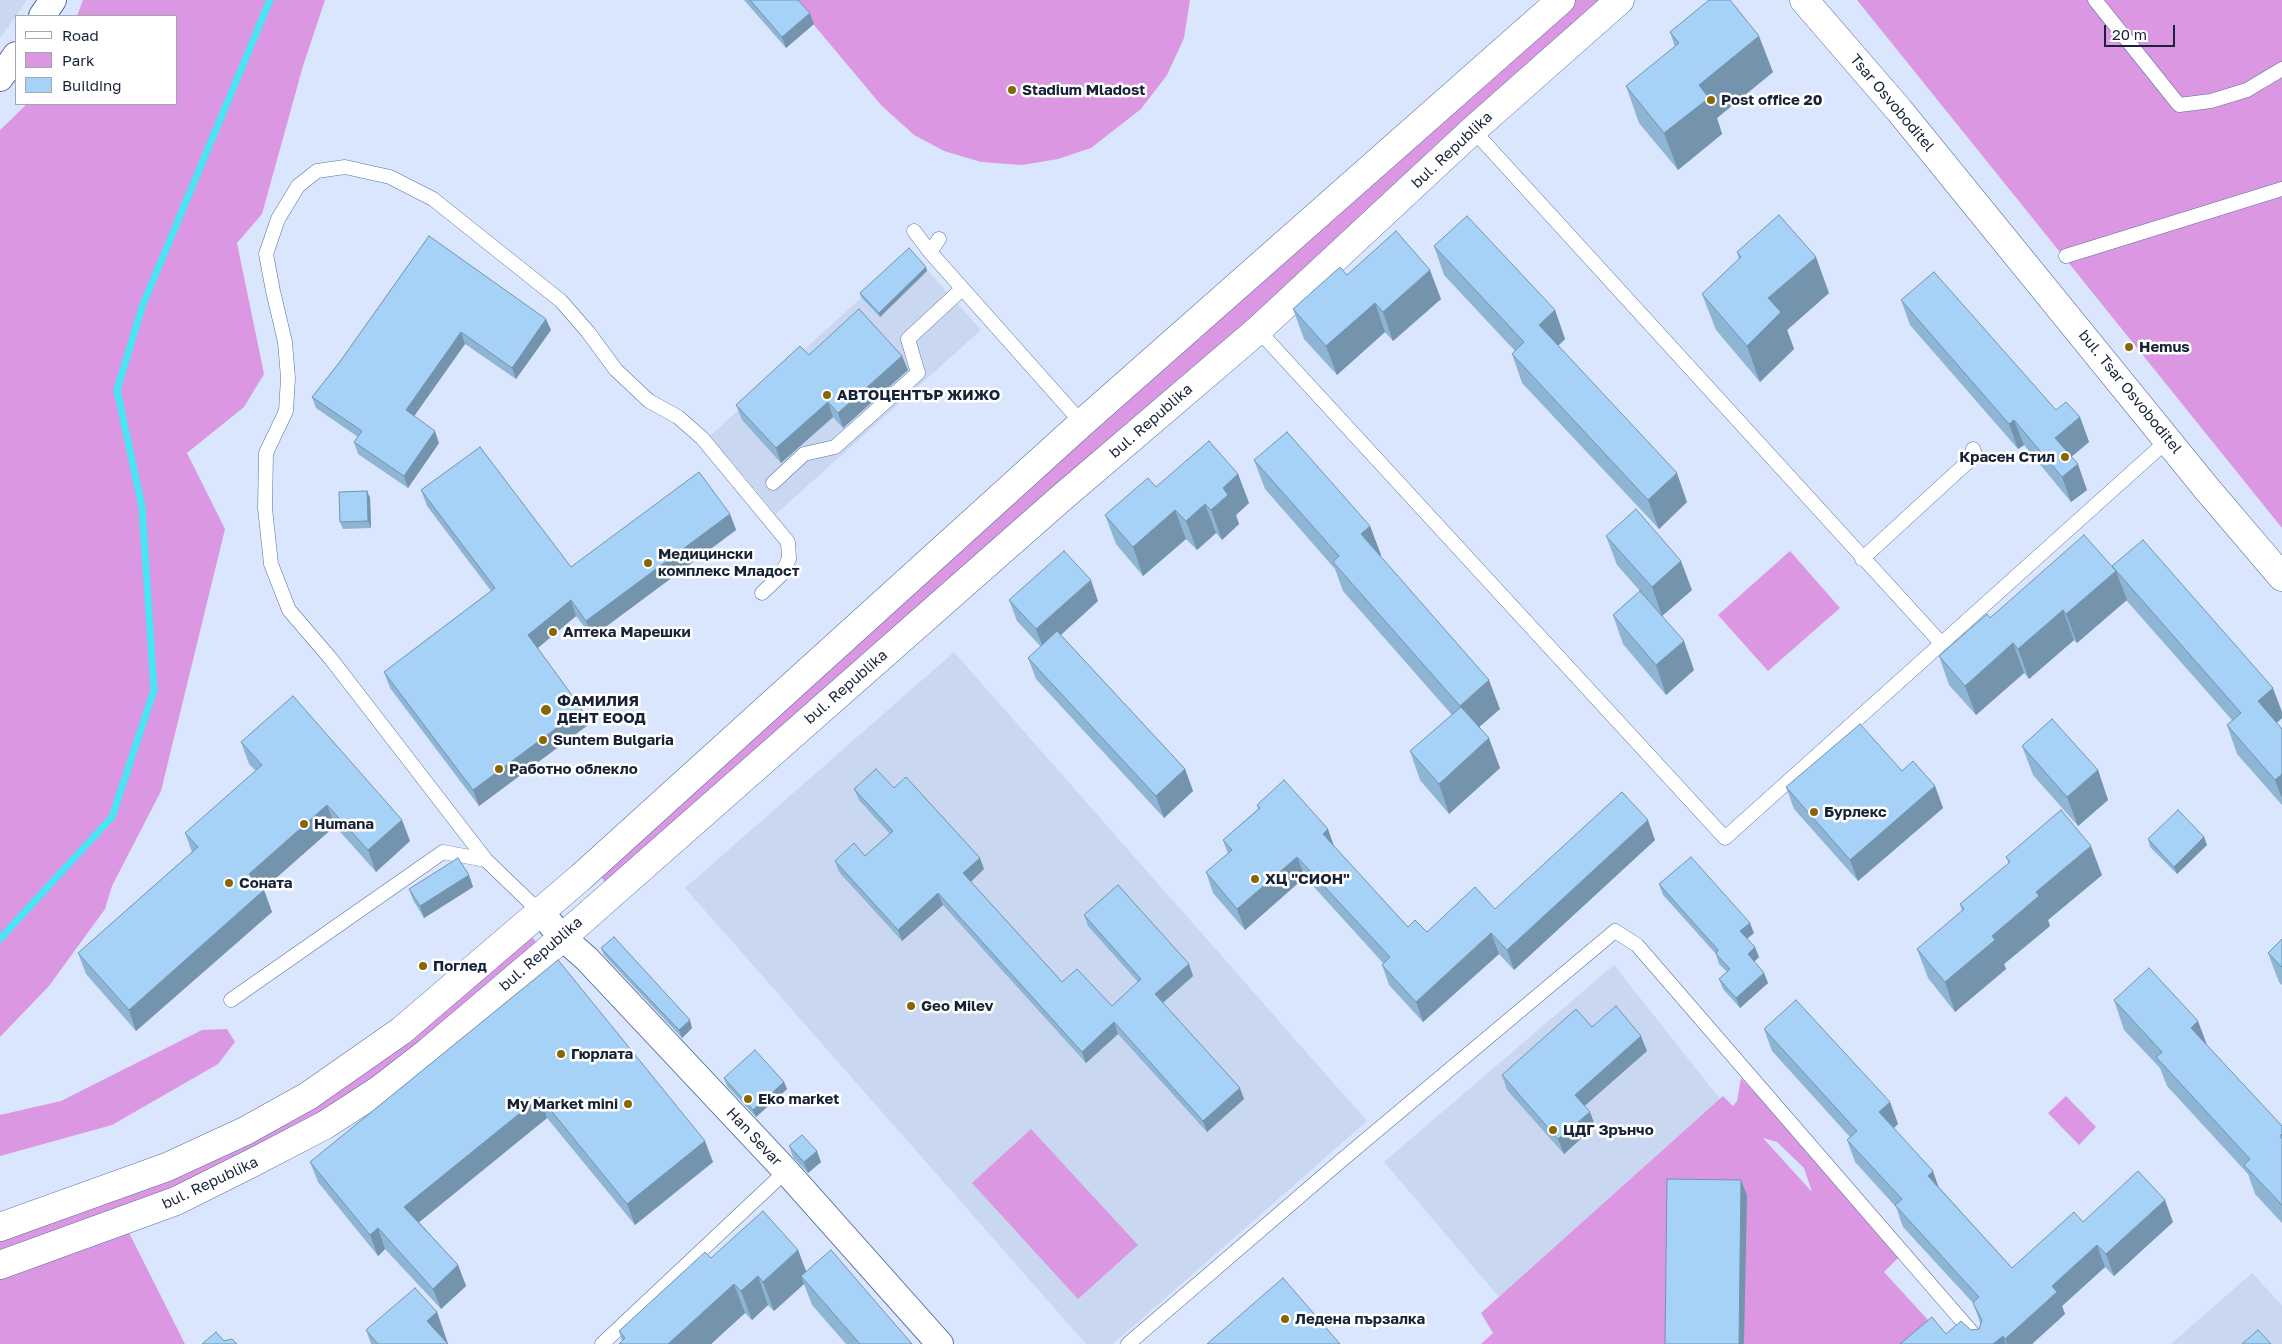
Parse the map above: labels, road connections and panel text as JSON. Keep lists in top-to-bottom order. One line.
{"streets":{"street":["Tsar Osvoboditel","bul. Republika","bul. Tsar Osvoboditel","Han Sevar"]},"crossings":[["Tsar Osvoboditel","bul. Tsar Osvoboditel"],["bul. Republika","Han Sevar"]],"places":["Stadium Mladost","Post office 20","Hemus","АВТОЦЕНТЪР ЖИЖО","Красен Стил","Медицински комплекс Младост","Аптека Марешки","ФАМИЛИЯ ДЕНТ ЕООД","Suntem Bulgaria","Работно облекло","Бурлекс","Humana","ХЦ \"СИОН\"","Соната","Поглед","Geo Milev","Гюрлата","Eko market","My Market mini","ЦДГ Зрънчо","Ледена пързалка"],"legend":["Road","Park","Building"],"scale_bar":"20 m"}
